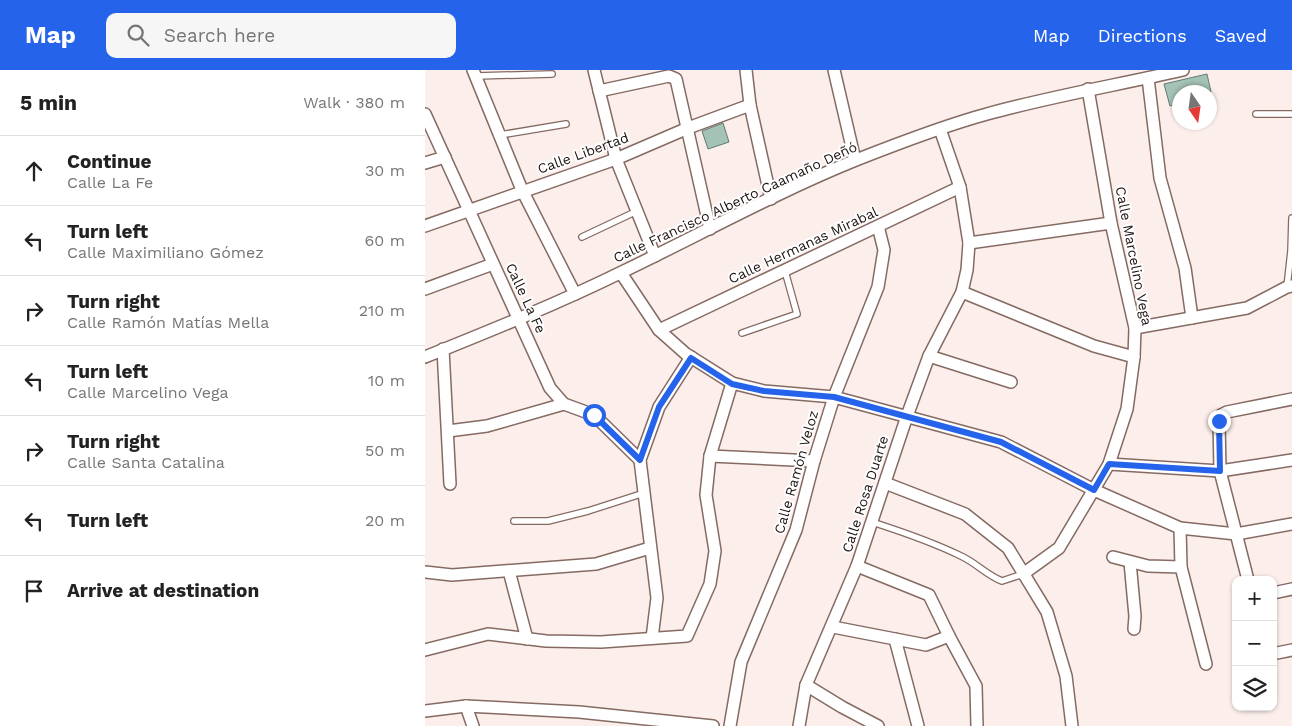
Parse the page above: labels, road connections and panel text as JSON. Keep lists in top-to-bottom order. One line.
{"streets":{"street":["Calle Libertad","Calle Francisco Alberto Caamaño Deñó","Calle Hermanas Mirabal","Calle Marcelino Vega","Calle La Fe","Calle Ramón Veloz","Calle Rosa Duarte"]},"crossings":[["Calle Libertad","Calle La Fe"],["Calle Francisco Alberto Caamaño Deñó","Calle Marcelino Vega"],["Calle Francisco Alberto Caamaño Deñó","Calle La Fe"],["Calle Francisco Alberto Caamaño Deñó","Calle Rosa Duarte"],["Calle Hermanas Mirabal","Calle Ramón Veloz"],["Calle Hermanas Mirabal","Calle Rosa Duarte"]],"north":"bottom","page":{"header":"Map","search":"Search here","nav":["Map","Directions","Saved"],"heading":["5 min","Walk · 380 m"],"list":[["Continue","Calle La Fe","30 m"],["Turn left","Calle Maximiliano Gómez","60 m"],["Turn right","Calle Ramón Matías Mella","210 m"],["Turn left","Calle Marcelino Vega","10 m"],["Turn right","Calle Santa Catalina","50 m"],["Turn left","20 m"],"Arrive at destination"],"map_buttons":["+","−"]}}
